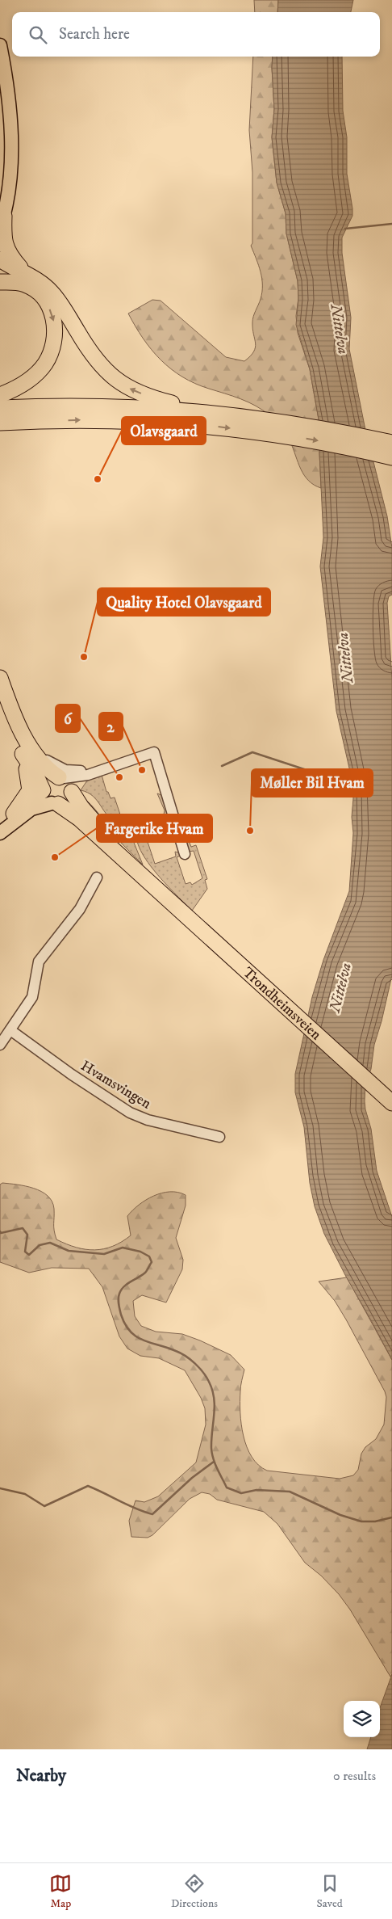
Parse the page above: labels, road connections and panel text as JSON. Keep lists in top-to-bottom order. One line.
{"streets":{"highway":["Trondheimsveien"],"street":["Hvamsvingen"]},"water":["Nittelva"],"places":["Olavsgaard","Quality Hotel Olavsgaard","2","6","Møller Bil Hvam","Fargerike Hvam"],"page":{"search":"Search here","heading":["Nearby","0 results"],"nav":["Map","Directions","Saved"]}}
